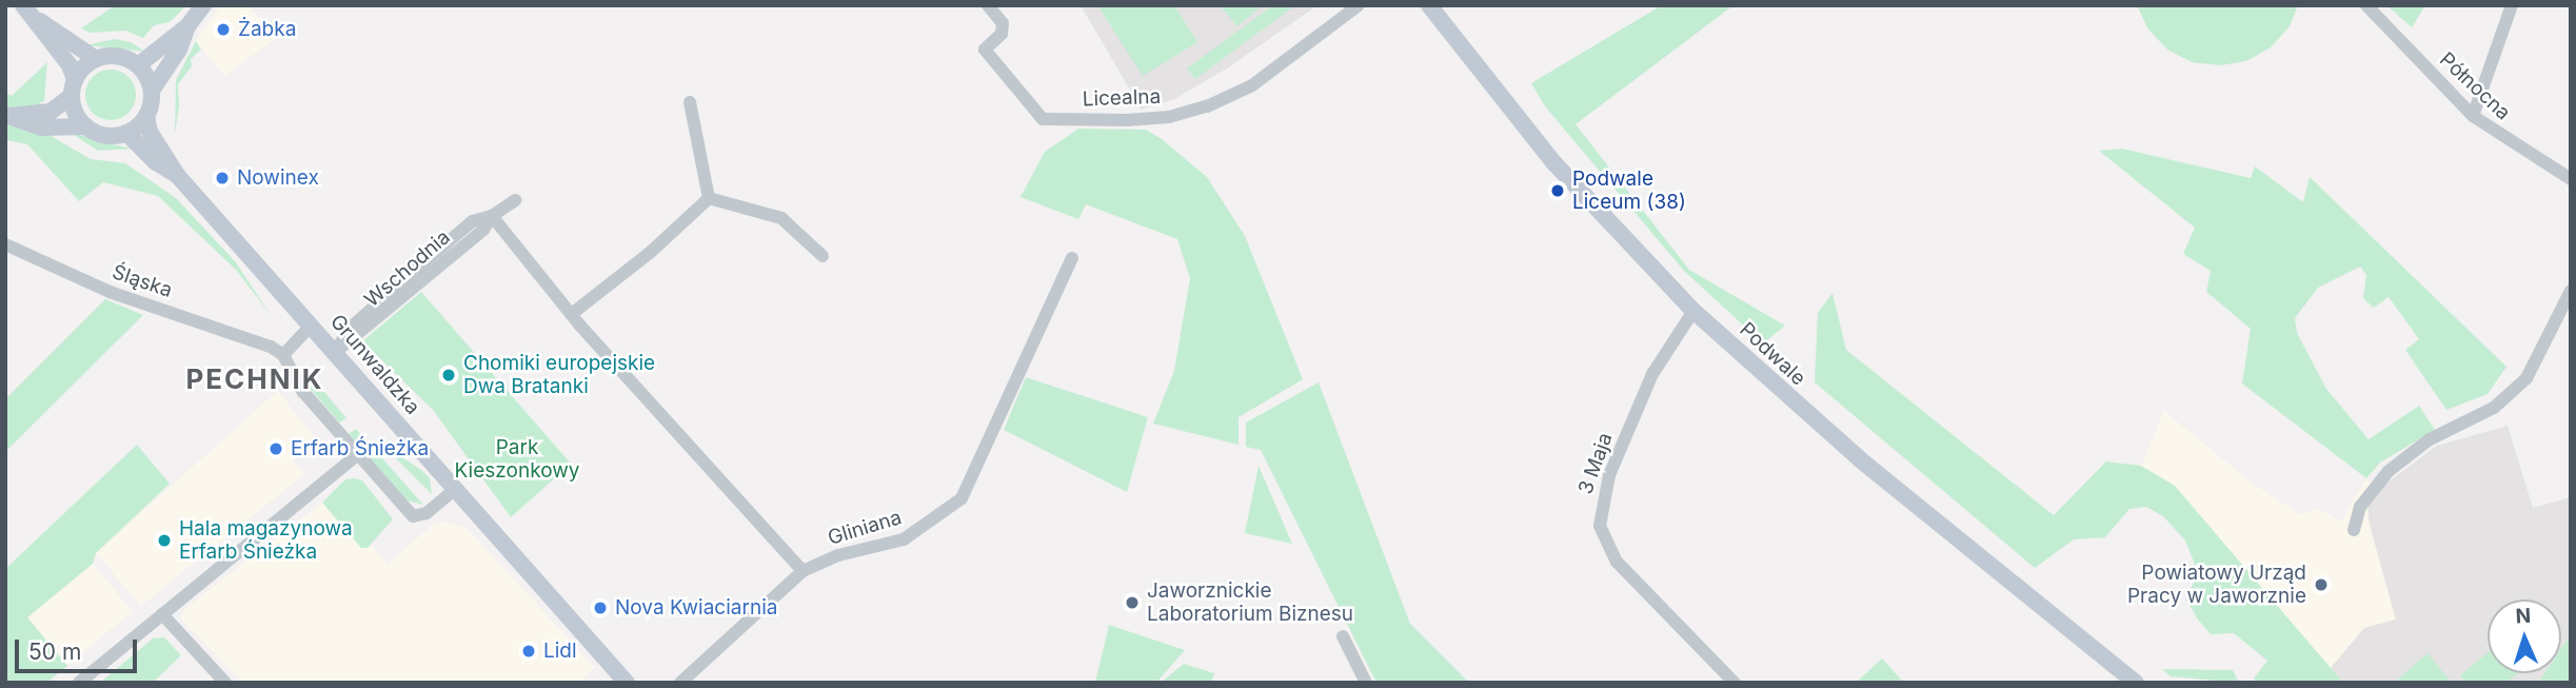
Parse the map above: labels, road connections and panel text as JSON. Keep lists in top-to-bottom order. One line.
{"streets":{"street":["Północna","Licealna","Wschodnia","Śląska","Podwale","Grunwaldzka","3 Maja","Gliniana"]},"crossings":[["Wschodnia","Grunwaldzka"],["Podwale","3 Maja"]],"districts":["PECHNIK"],"parks":["Park Kieszonkowy"],"places":["Żabka","Nowinex","Podwale Liceum (38)","Chomiki europejskie Dwa Bratanki","Erfarb Śnieżka","Hala magazynowa Erfarb Śnieżka","Powiatowy Urząd Pracy w Jaworznie","Jaworznickie Laboratorium Biznesu","Nova Kwiaciarnia","Lidl"],"scale_bar":"50 m","north":"top"}
